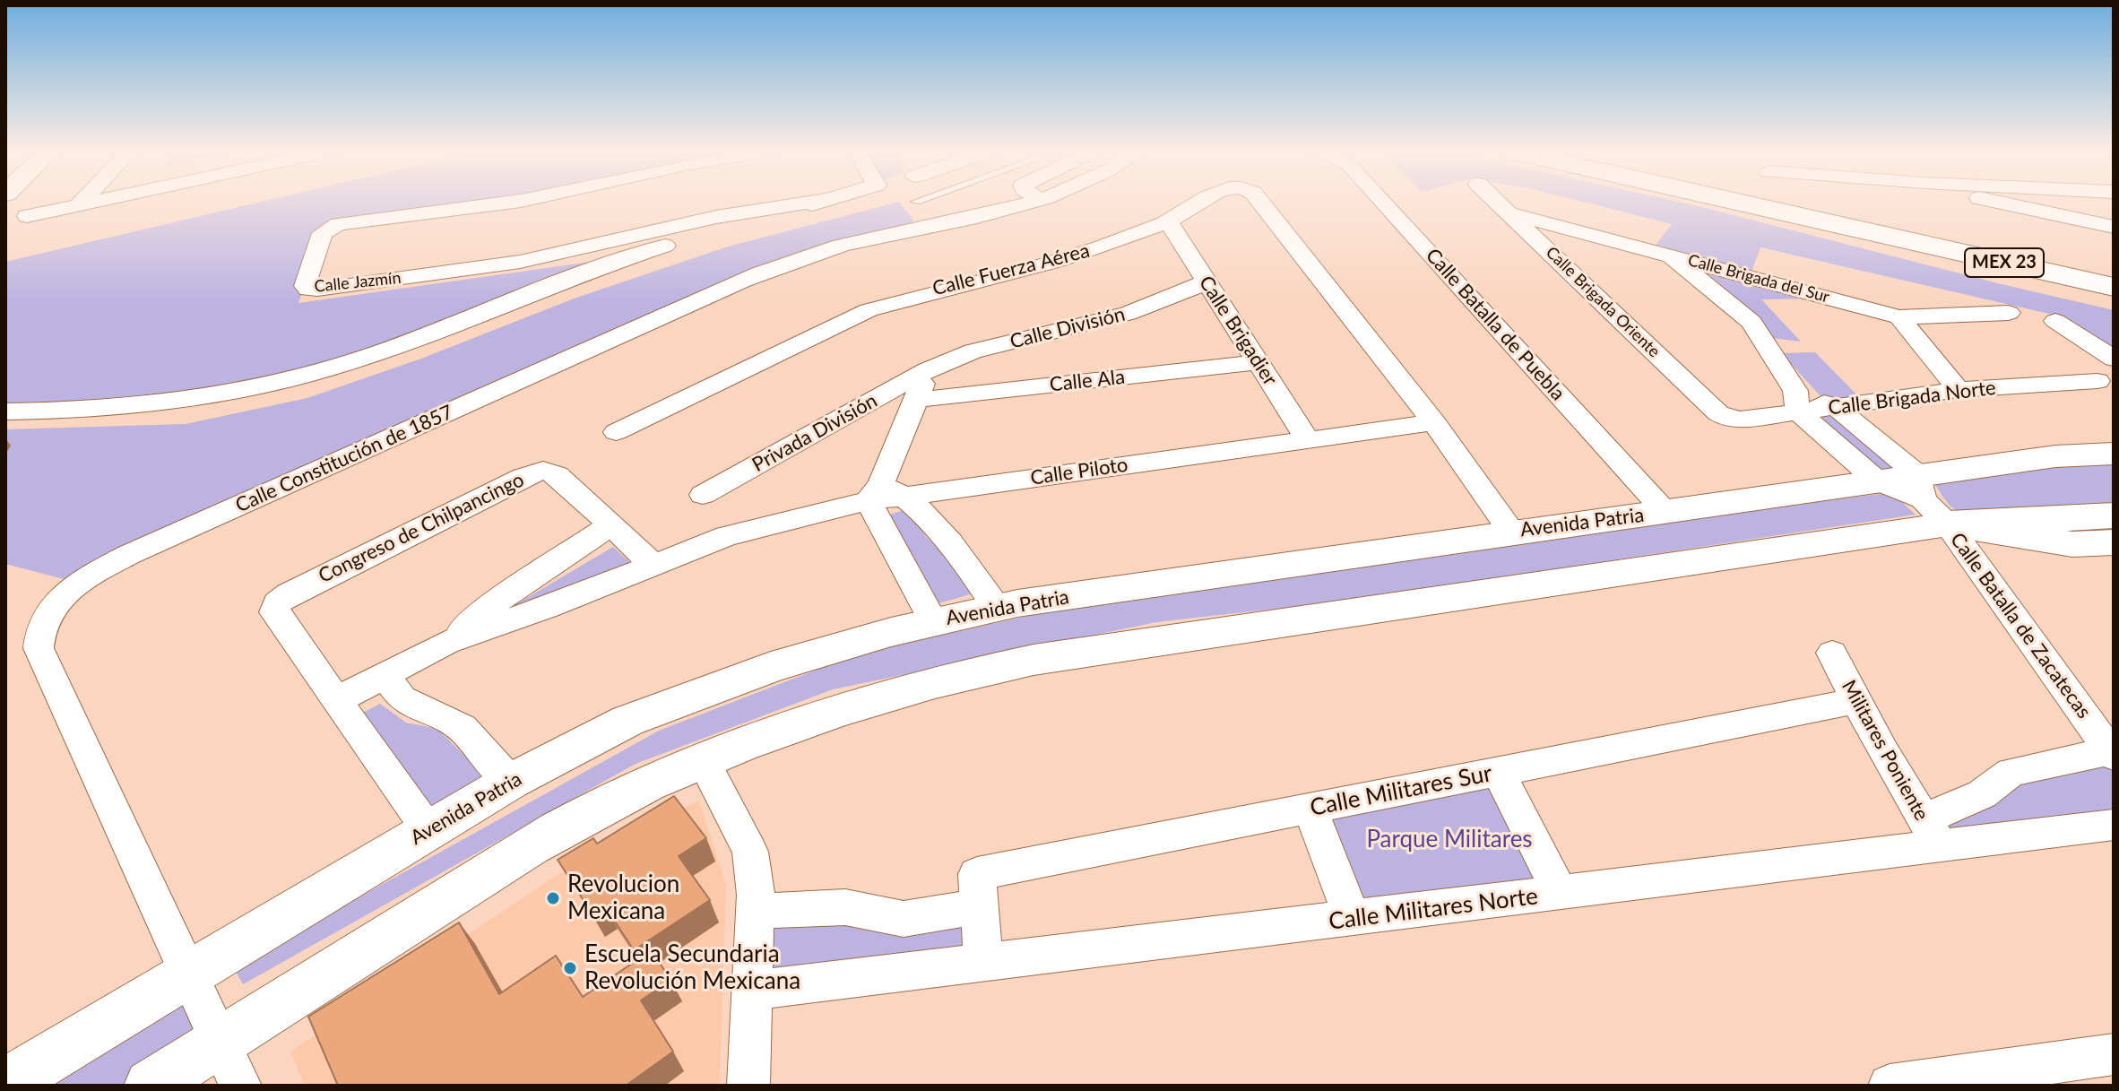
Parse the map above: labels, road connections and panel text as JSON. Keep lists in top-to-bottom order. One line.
{"streets":{"highway":["MEX 23"],"street":["Calle Fuerza Aérea","Calle Brigada del Sur","Calle Jazmín","Calle Brigada Oriente","Calle Batalla de Puebla","Calle División","Calle Brigadier","Calle Ala","Calle Brigada Norte","Privada División","Calle Constitución de 1857","Calle Piloto","Avenida Patria","Congreso de Chilpancingo","Calle Batalla de Zacatecas","Militares Poniente","Calle Militares Sur","Calle Militares Norte"]},"crossings":[["Calle Fuerza Aérea","Calle Brigadier"],["Calle Fuerza Aérea","Calle Piloto"],["Calle Fuerza Aérea","Avenida Patria"],["Calle Brigada del Sur","Calle Brigada Oriente"],["Calle Brigada Oriente","Calle Brigada Norte"],["Calle Batalla de Puebla","Avenida Patria"],["Calle División","Calle Brigadier"],["Calle División","Privada División"],["Calle Brigadier","Calle Ala"],["Calle Brigadier","Calle Piloto"],["Calle Brigada Norte","Calle Batalla de Zacatecas"],["Calle Constitución de 1857","Avenida Patria"],["Calle Piloto","Congreso de Chilpancingo"],["Avenida Patria","Calle Batalla de Zacatecas"],["Militares Poniente","Calle Militares Sur"],["Militares Poniente","Calle Militares Norte"],["Calle Militares Sur","Calle Militares Norte"]],"parks":["Parque Militares"],"places":["Revolucion Mexicana","Escuela Secundaria Revolución Mexicana"]}
